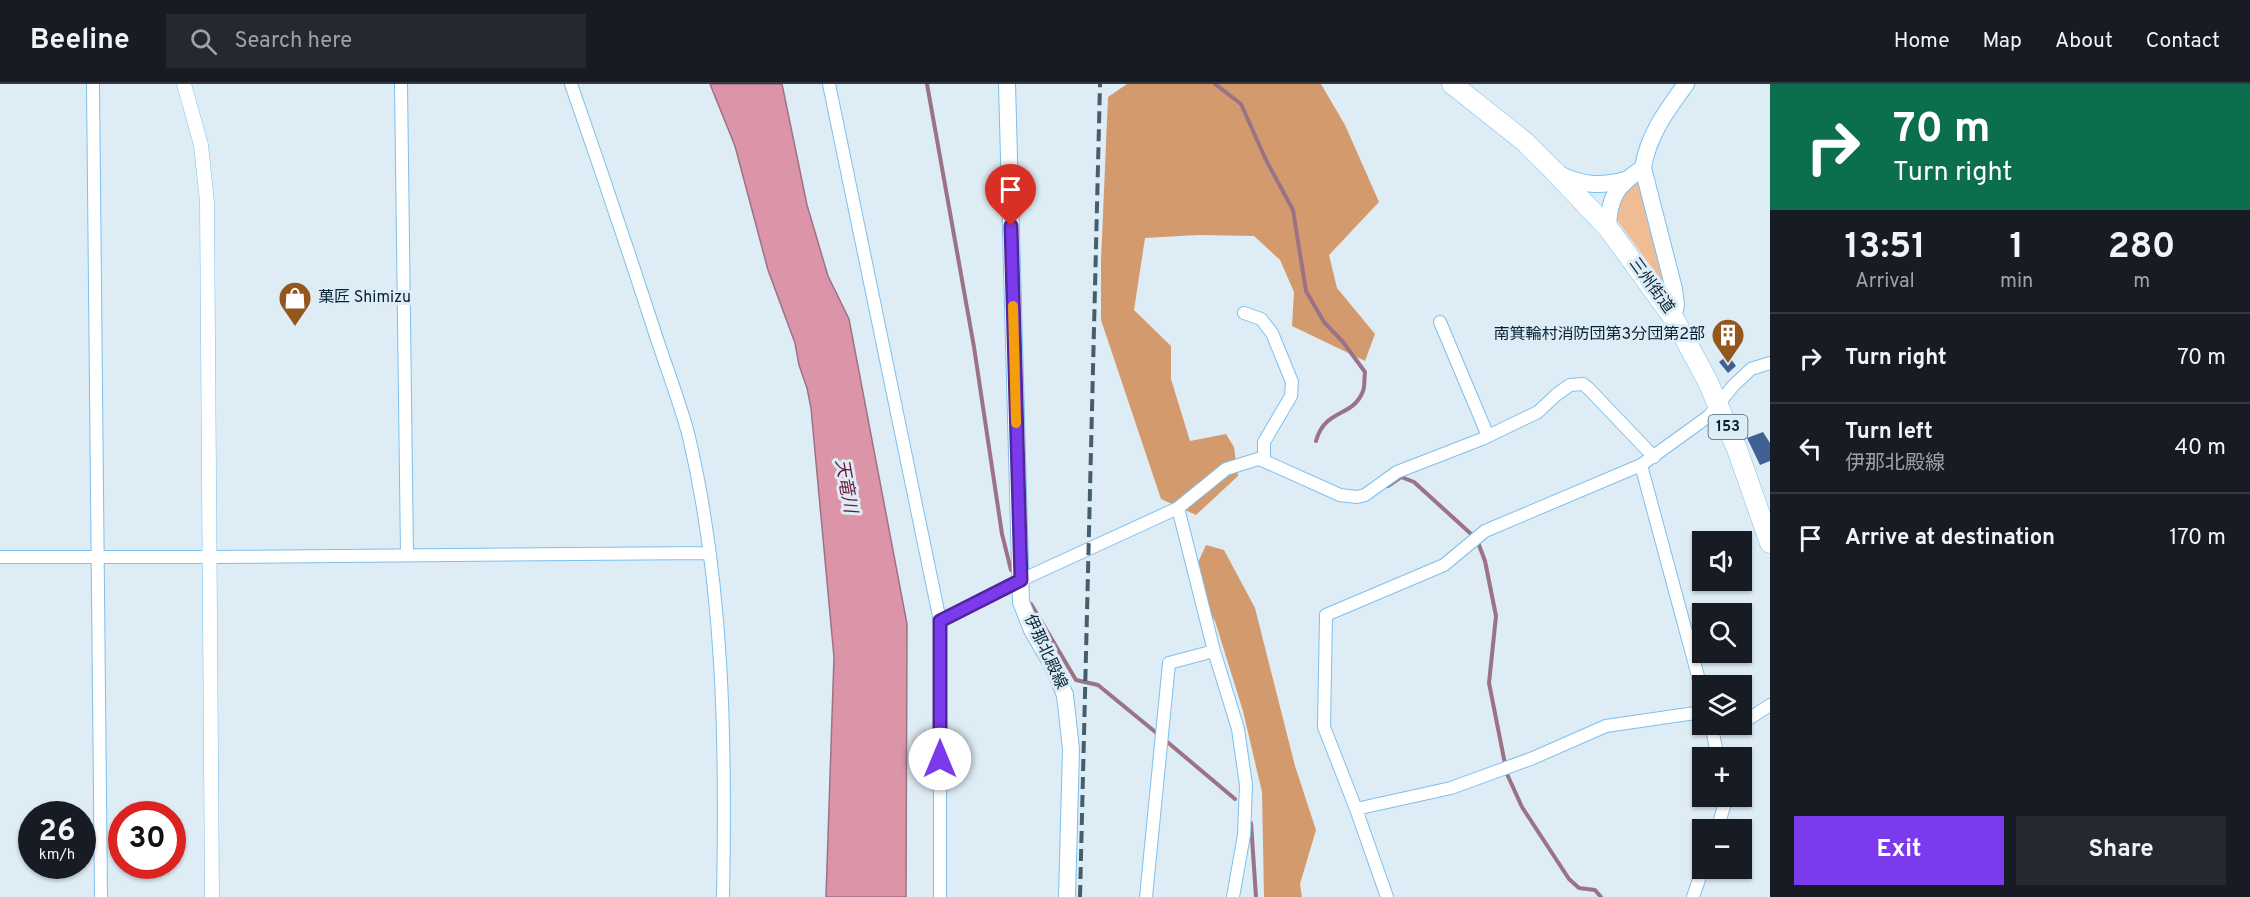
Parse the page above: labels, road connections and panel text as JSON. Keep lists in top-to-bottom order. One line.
{"streets":{"highway":["三州街道","153"],"main road":["伊那北殿線"]},"water":["天竜川"],"places":{"shop":["菓匠 Shimizu"],"building":["南箕輪村消防団第3分団第2部"]},"page":{"header":"Beeline","search":"Search here","nav":["Home","Map","About","Contact"],"turn":["70 m","Turn right"],"eta":["13:51","Arrival","1","min","280","m"],"list":[{"name":"Turn right","value":"70 m"},{"name":"Turn left","note":"伊那北殿線","value":"40 m"},{"name":"Arrive at destination","value":"170 m"}],"map_buttons":["+","−"],"speed":"26 km/h","limit":"30","buttons":["Exit","Share"]}}
